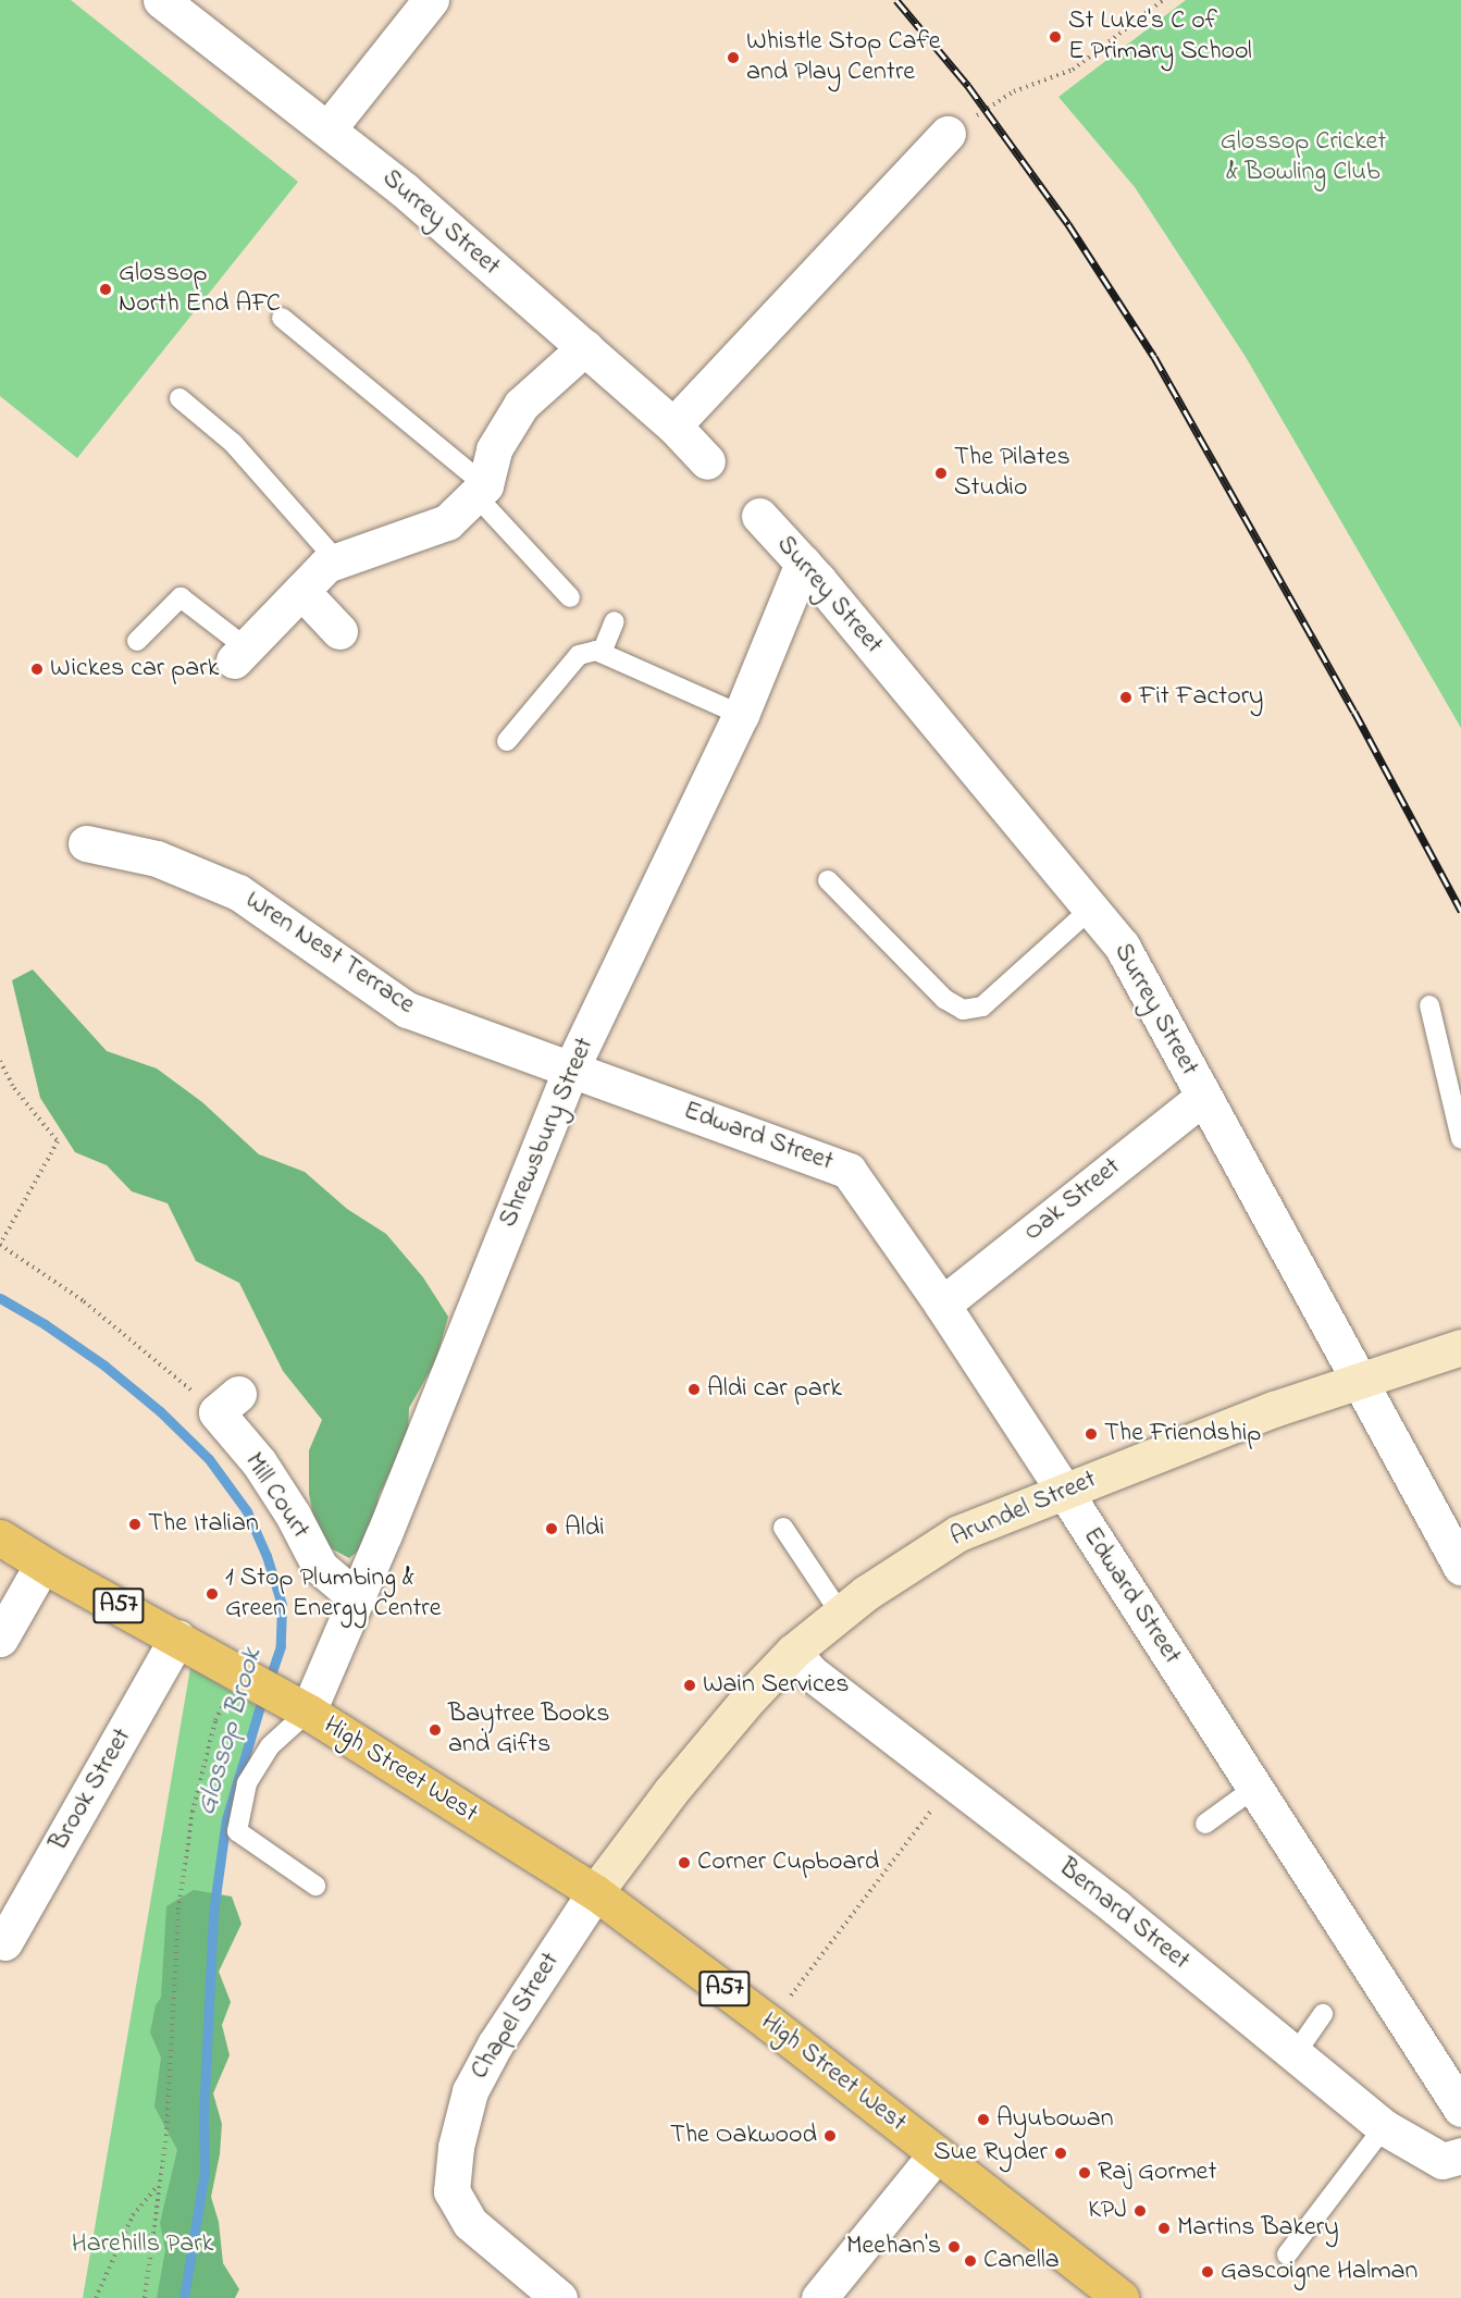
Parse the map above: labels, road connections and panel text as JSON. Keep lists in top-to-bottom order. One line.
{"streets":{"main road":["A57","High Street West"],"street":["Surrey Street","Wren Nest Terrace","Shrewsbury Street","Edward Street","Oak Street","Mill Court","Arundel Street","Brook Street","Bernard Street","Chapel Street"]},"crossings":[["Surrey Street","Shrewsbury Street"],["Surrey Street","Oak Street"],["Surrey Street","Arundel Street"],["Wren Nest Terrace","Shrewsbury Street"],["Wren Nest Terrace","Edward Street"],["Shrewsbury Street","Edward Street"],["Shrewsbury Street","Mill Court"],["Shrewsbury Street","A57"],["Shrewsbury Street","High Street West"],["Edward Street","Oak Street"],["Edward Street","Arundel Street"],["Arundel Street","High Street West"],["Arundel Street","Bernard Street"],["Arundel Street","Chapel Street"],["A57","High Street West"],["A57","Brook Street"],["High Street West","Chapel Street"]],"water":["Glossop Brook"],"parks":["Glossop Cricket & Bowling Club","Harehills Park"],"places":["St Luke's C of E Primary School","Whistle Stop Cafe and Play Centre","Glossop North End AFC","The Pilates Studio","Wickes car park","Fit Factory","Aldi car park","The Friendship","The Italian","Aldi","1 Stop Plumbing & Green Energy Centre","Wain Services","Baytree Books and Gifts","Corner Cupboard","Ayubowan","The Oakwood","Sue Ryder","Raj Gormet","KPJ","Martins Bakery","Meehan's","Canella","Gascoigne Halman"]}
